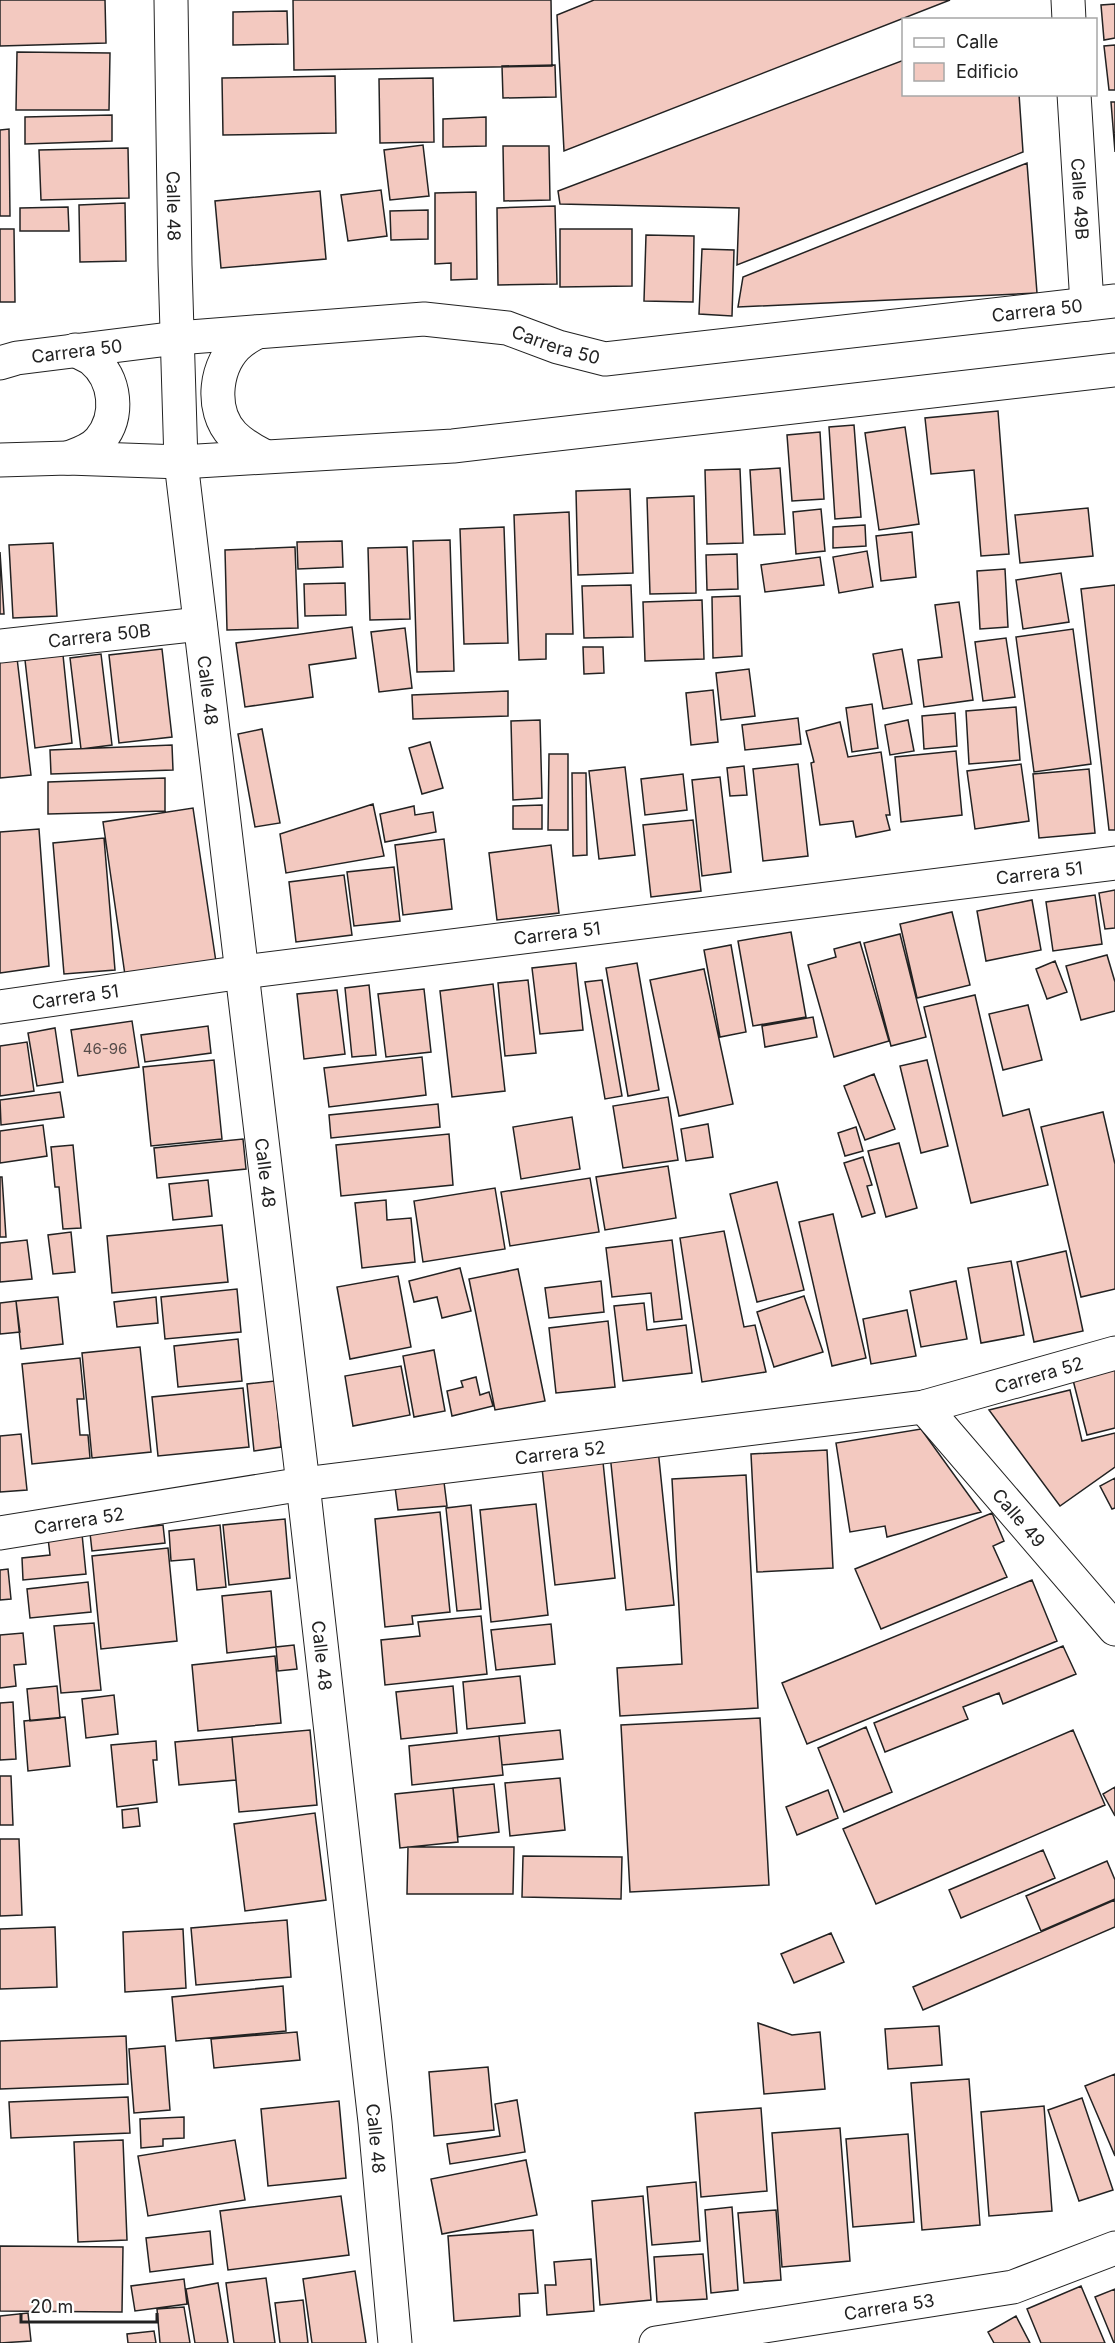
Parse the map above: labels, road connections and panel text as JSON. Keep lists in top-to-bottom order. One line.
{"streets":{"street":["Calle 49B","Calle 48","Carrera 50","Carrera 50B","Carrera 51","Carrera 52","Calle 49","Carrera 53"]},"crossings":[["Calle 49B","Carrera 50"],["Calle 48","Carrera 50"],["Calle 48","Carrera 50B"],["Calle 48","Carrera 51"],["Calle 48","Carrera 52"],["Carrera 52","Calle 49"]],"house_numbers":["46-96"],"legend":["Calle","Edificio"],"scale_bar":"20 m"}
